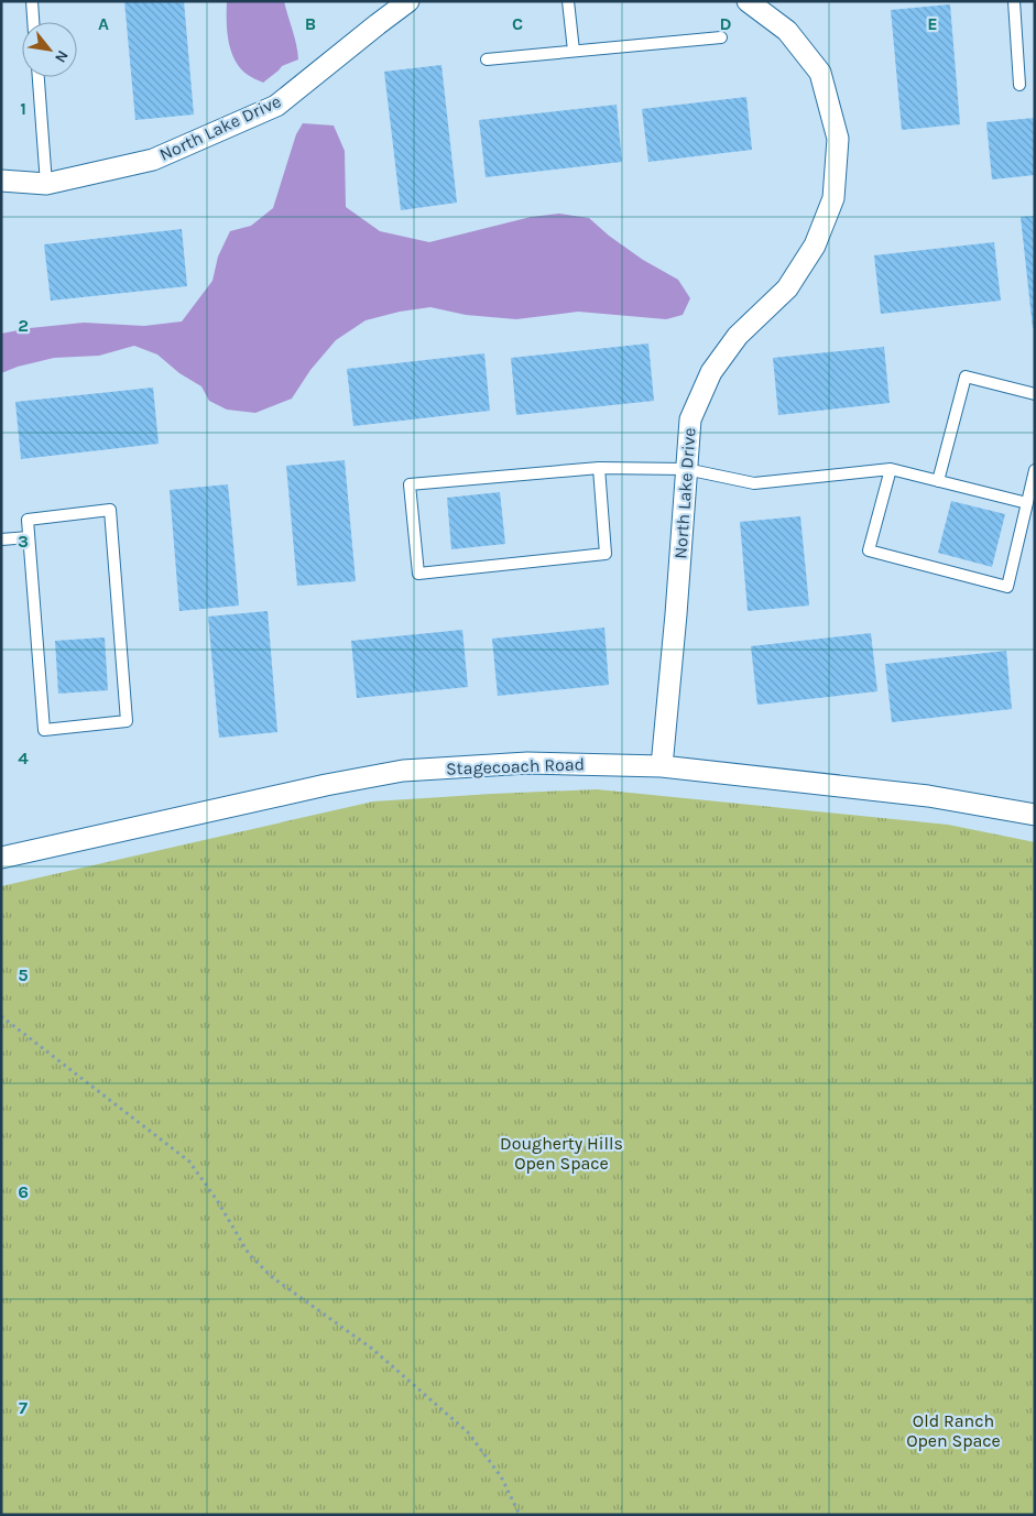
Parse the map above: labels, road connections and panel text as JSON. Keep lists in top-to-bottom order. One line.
{"streets":{"street":["North Lake Drive","Stagecoach Road"]},"crossings":[["North Lake Drive","Stagecoach Road"]],"parks":["Dougherty Hills Open Space","Old Ranch Open Space"],"north":"bottom right","grid":{"columns":["A","B","C","D","E"],"rows":["1","2","3","4","5","6","7"]}}
